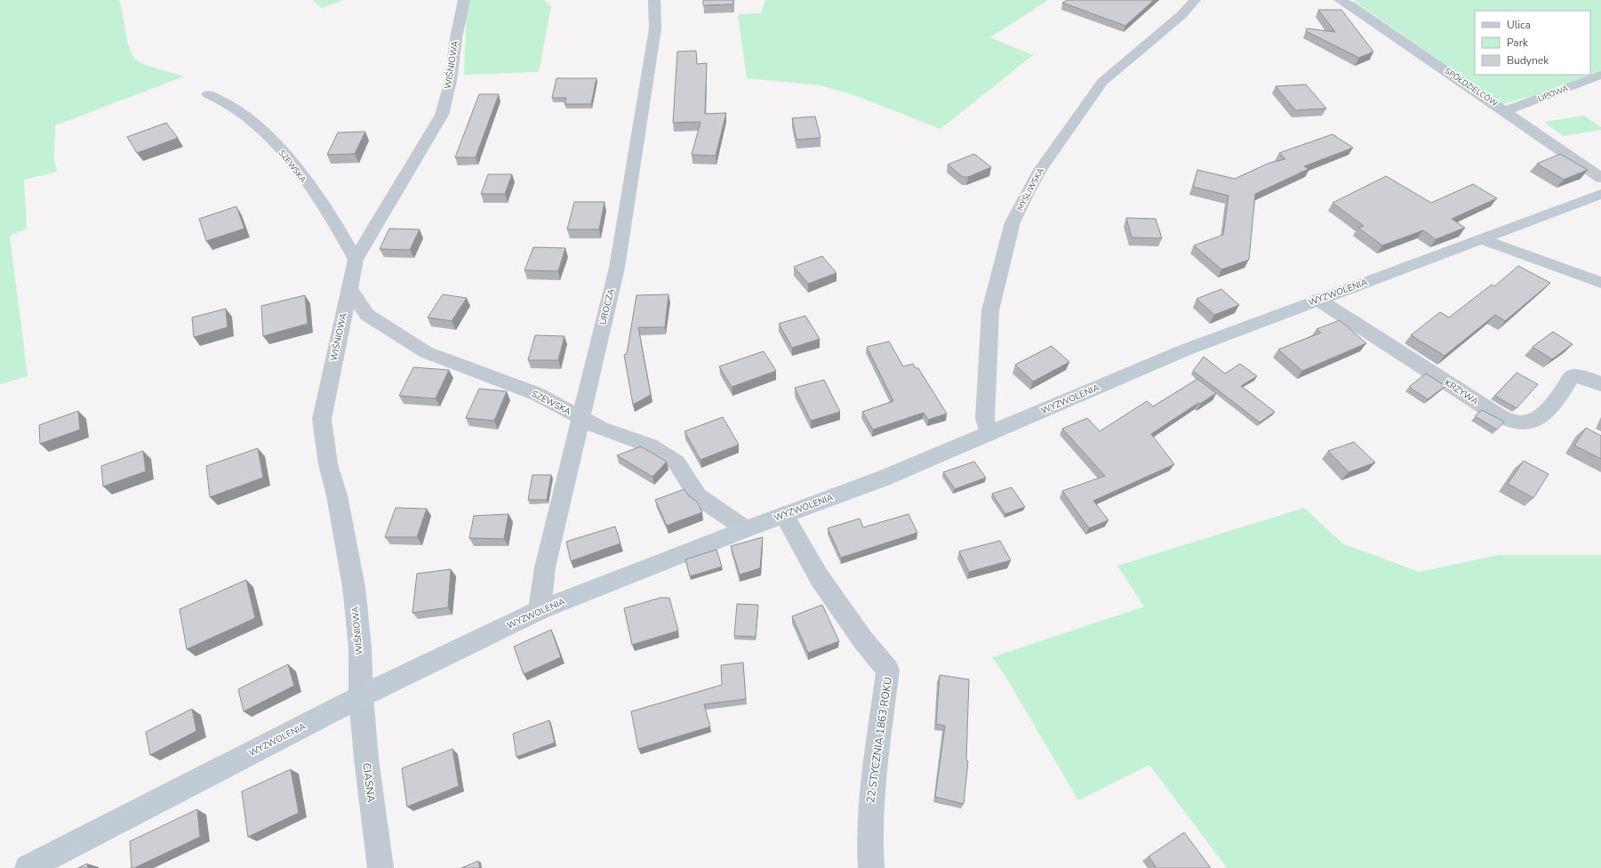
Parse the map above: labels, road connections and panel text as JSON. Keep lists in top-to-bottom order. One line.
{"streets":{"street":["WIŚNIOWA","SPÓŁDZIELCÓW","LIPOWA","SZEWSKA","MYŚLIWSKA","WYZWOLENIA","UROCZA","KRZYWA","22 STYCZNIA 1863 ROKU","CIASNA"]},"crossings":[["WIŚNIOWA","SZEWSKA"],["WIŚNIOWA","WYZWOLENIA"],["WIŚNIOWA","CIASNA"],["SPÓŁDZIELCÓW","LIPOWA"],["SZEWSKA","WYZWOLENIA"],["SZEWSKA","UROCZA"],["MYŚLIWSKA","WYZWOLENIA"],["WYZWOLENIA","UROCZA"],["WYZWOLENIA","KRZYWA"],["WYZWOLENIA","22 STYCZNIA 1863 ROKU"],["WYZWOLENIA","CIASNA"]],"legend":["Ulica","Park","Budynek"]}
